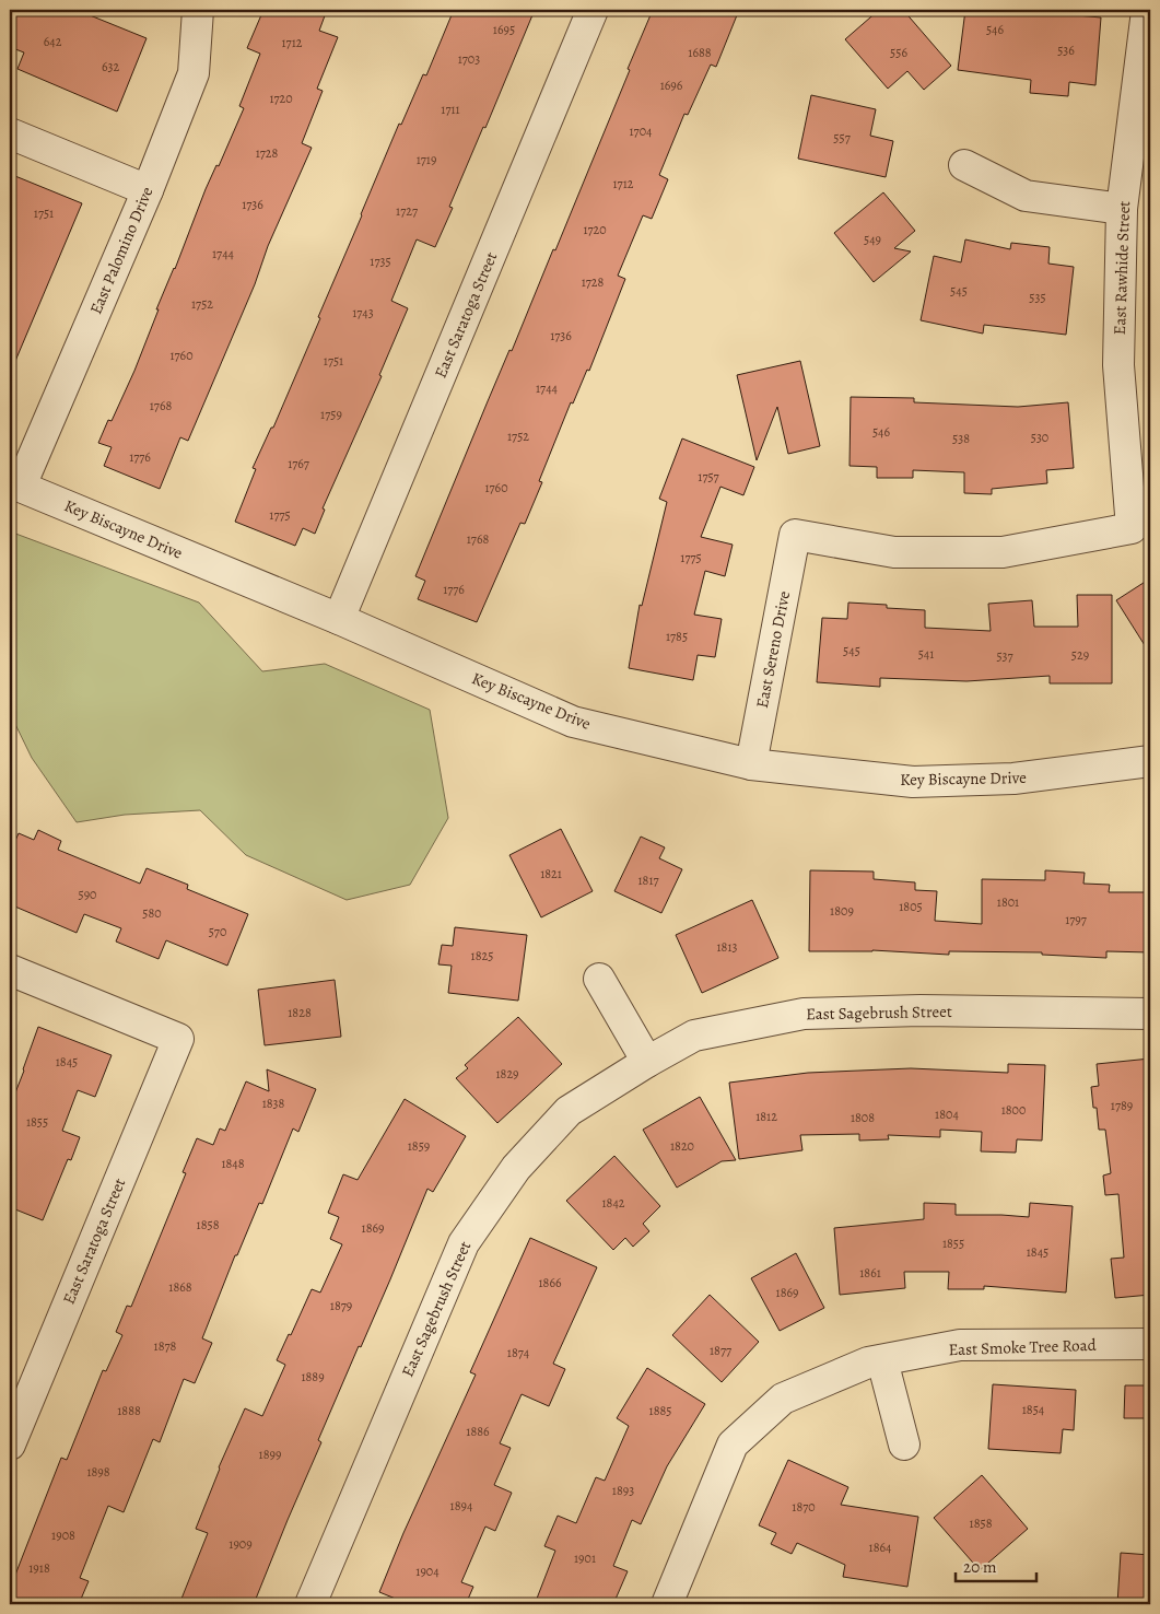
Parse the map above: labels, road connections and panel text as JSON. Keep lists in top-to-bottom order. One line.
{"streets":{"street":["East Palomino Drive","East Rawhide Street","East Saratoga Street","Key Biscayne Drive","East Sereno Drive","East Sagebrush Street","East Smoke Tree Road"]},"crossings":[["East Palomino Drive","Key Biscayne Drive"],["East Rawhide Street","East Sereno Drive"],["East Saratoga Street","Key Biscayne Drive"],["Key Biscayne Drive","East Sereno Drive"]],"house_numbers":["1695","546","642","1712","536","1688","556","1703","632","1696","1720","1711","1704","557","1728","1719","1712","1736","1727","1751","1720","549","1744","1735","1728","545","535","1752","1743","1736","1760","1751","1744","1768","1759","546","1752","530","538","1776","1767","1757","1760","1775","1768","1775","1776","1785","545","541","529","537","1821","1817","590","1801","1805","1809","580","1797","570","1813","1825","1828","1845","1829","1838","1789","1800","1804","1812","1808","1855","1859","1820","1848","1842","1858","1869","1855","1845","1861","1866","1868","1869","1879","1878","1877","1874","1889","1854","1888","1885","1886","1899","1898","1893","1894","1870","1858","1908","1909","1864","1901","1918","1904"],"scale_bar":"20 m"}
